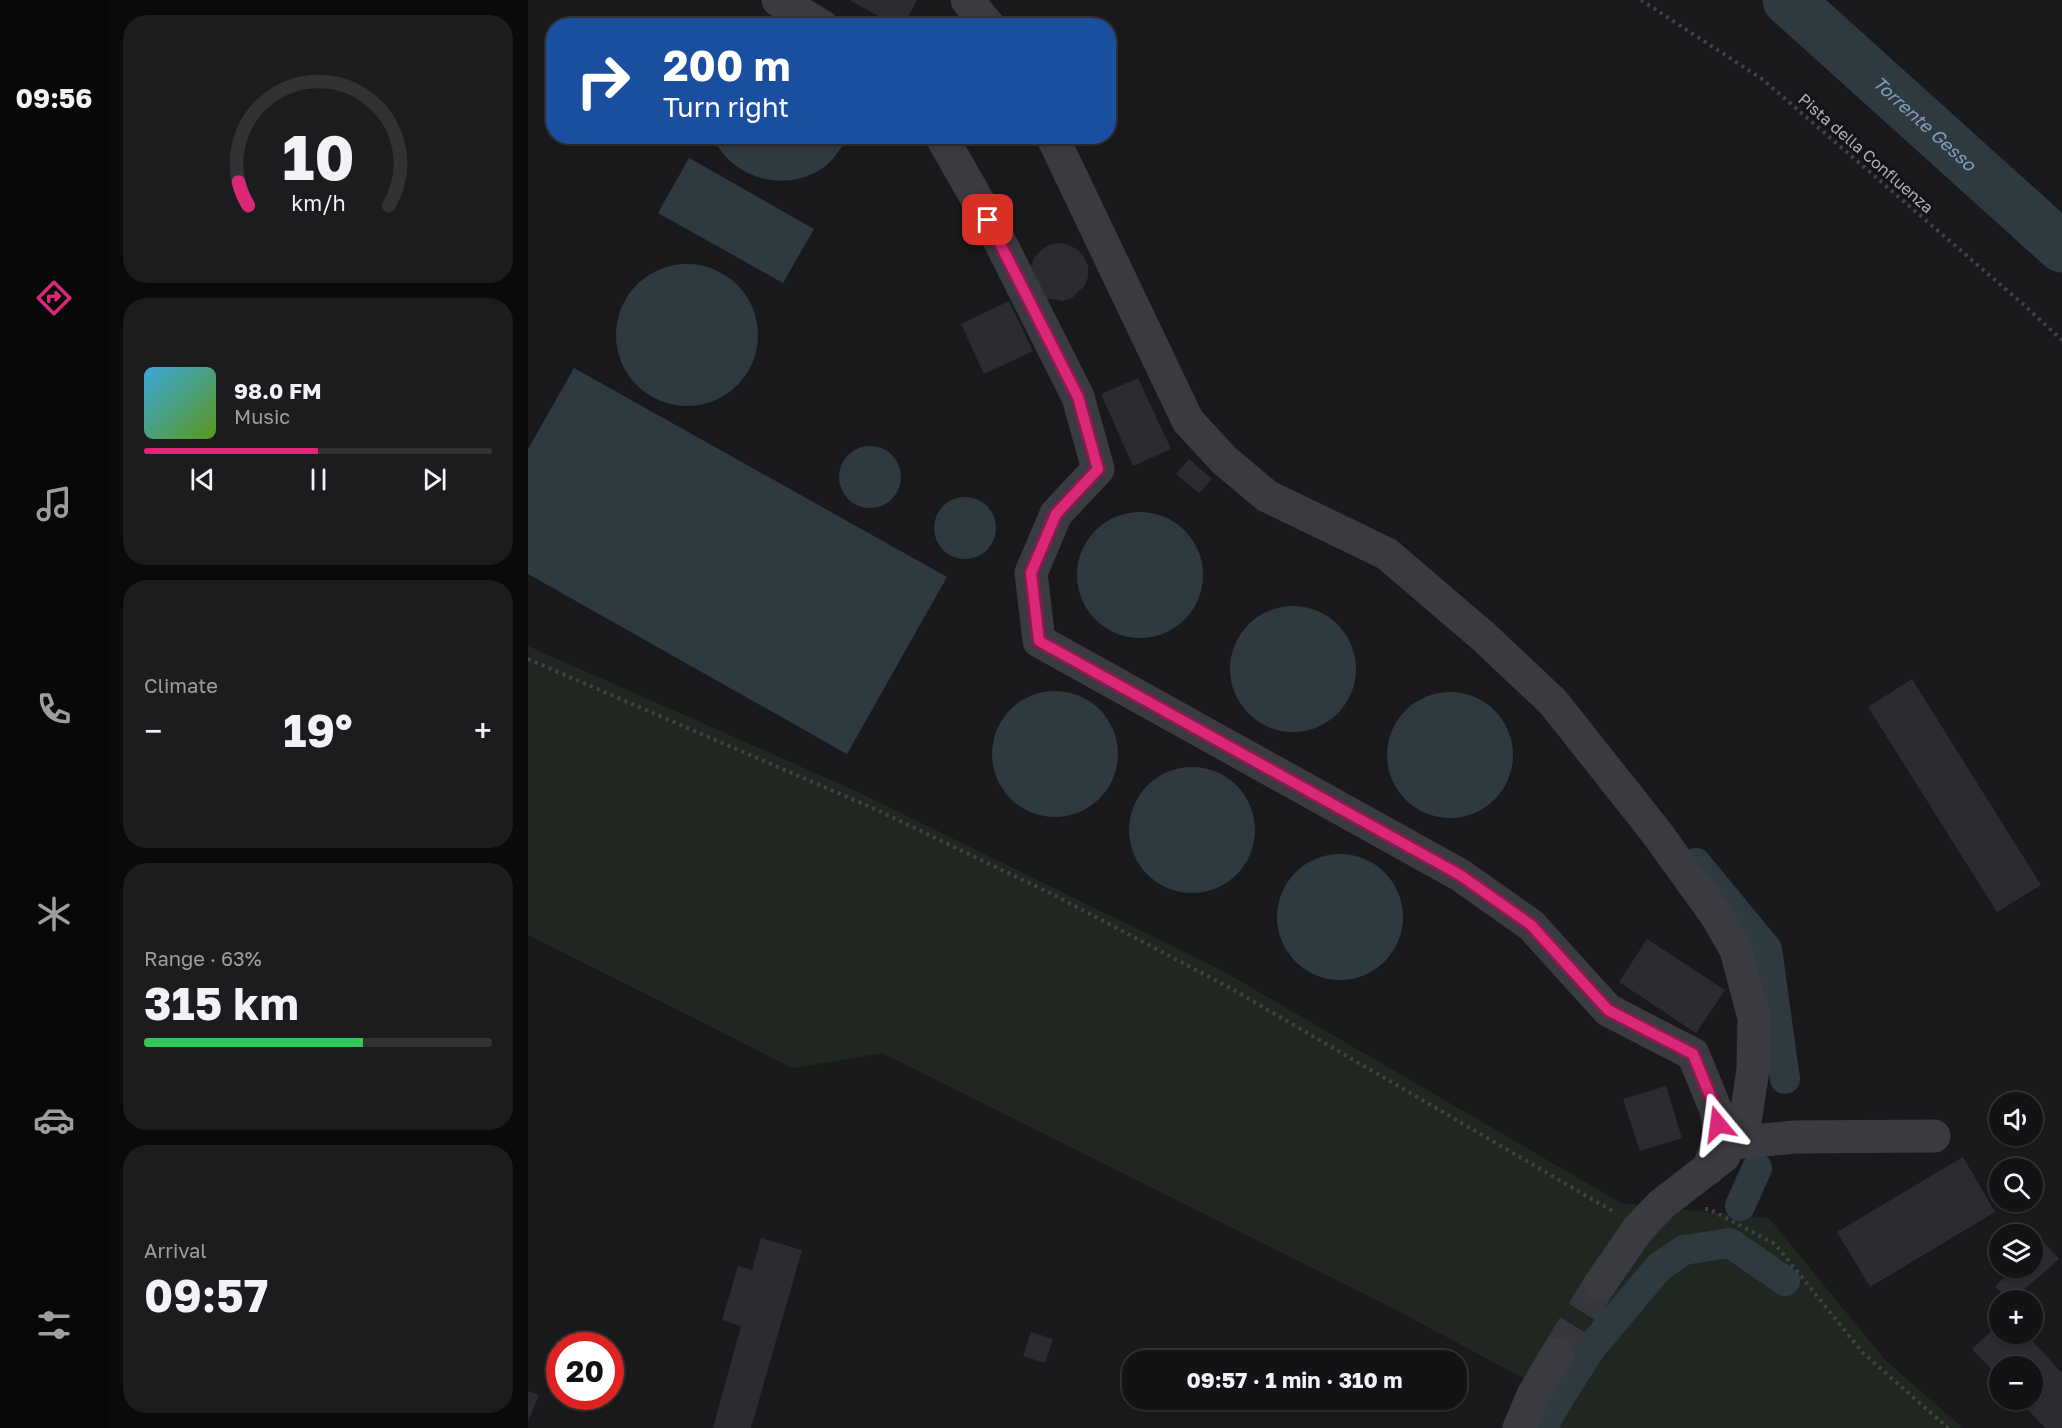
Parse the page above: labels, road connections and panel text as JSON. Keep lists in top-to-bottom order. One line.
{"streets":{"path":["Pista della Confluenza"]},"water":["Torrente Gesso"],"page":{"tabs":"09:56","turn":["200 m","Turn right"],"song":["98.0 FM","Music"],"tile":["Climate",["Range · 63%","315 km"],["Arrival","09:57"]],"heat":["−","19°","+"],"map_buttons":["+","−"],"limit":"20","trip":"09:57 · 1 min · 310 m","gauge":["10","km/h"]}}
